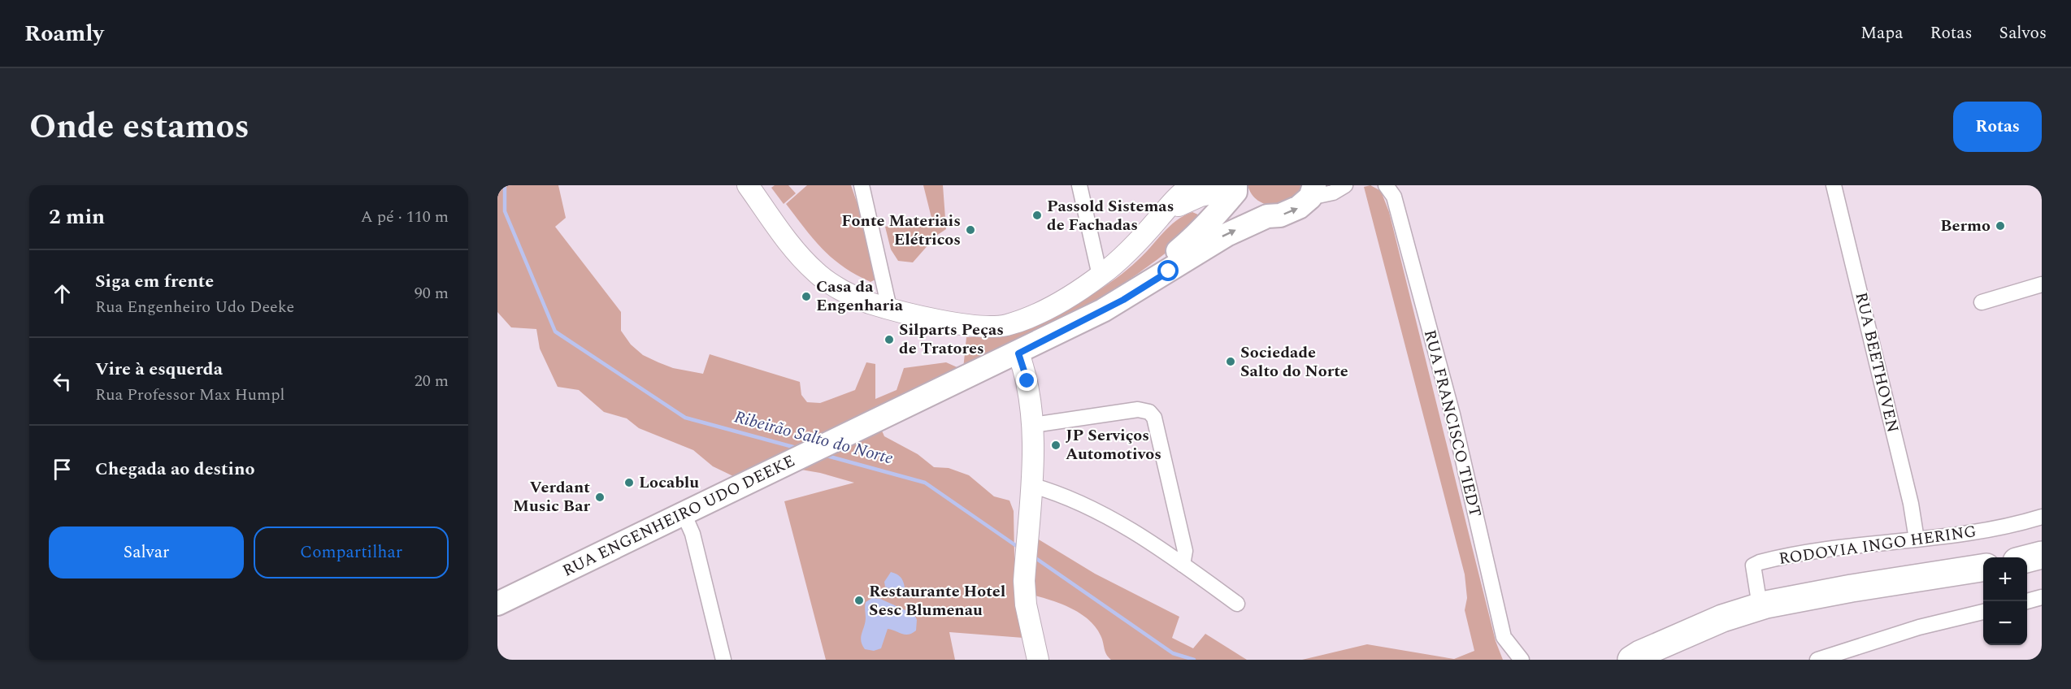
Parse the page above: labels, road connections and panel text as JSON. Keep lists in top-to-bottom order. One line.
{"streets":{"main road":["RUA ENGENHEIRO UDO DEEKE"],"street":["RUA BEETHOVEN","RUA FRANCISCO TIEDT","RODOVIA INGO HERING"]},"crossings":[["RUA BEETHOVEN","RODOVIA INGO HERING"]],"water":["Ribeirão Salto do Norte"],"places":["Passold Sistemas de Fachadas","Bermo","Fonte Materiais Elétricos","Casa da Engenharia","Silparts Peças de Tratores","Sociedade Salto do Norte","JP Serviços Automotivos","Locablu","Verdant Music Bar","Restaurante Hotel Sesc Blumenau"],"page":{"header":"Roamly","nav":["Mapa","Rotas","Salvos"],"title":"Onde estamos","buttons":["Rotas",["Salvar","Compartilhar"]],"heading":["2 min","A pé · 110 m"],"list":[["Siga em frente","Rua Engenheiro Udo Deeke","90 m"],["Vire à esquerda","Rua Professor Max Humpl","20 m"],"Chegada ao destino"],"map_buttons":["+","−"]}}
